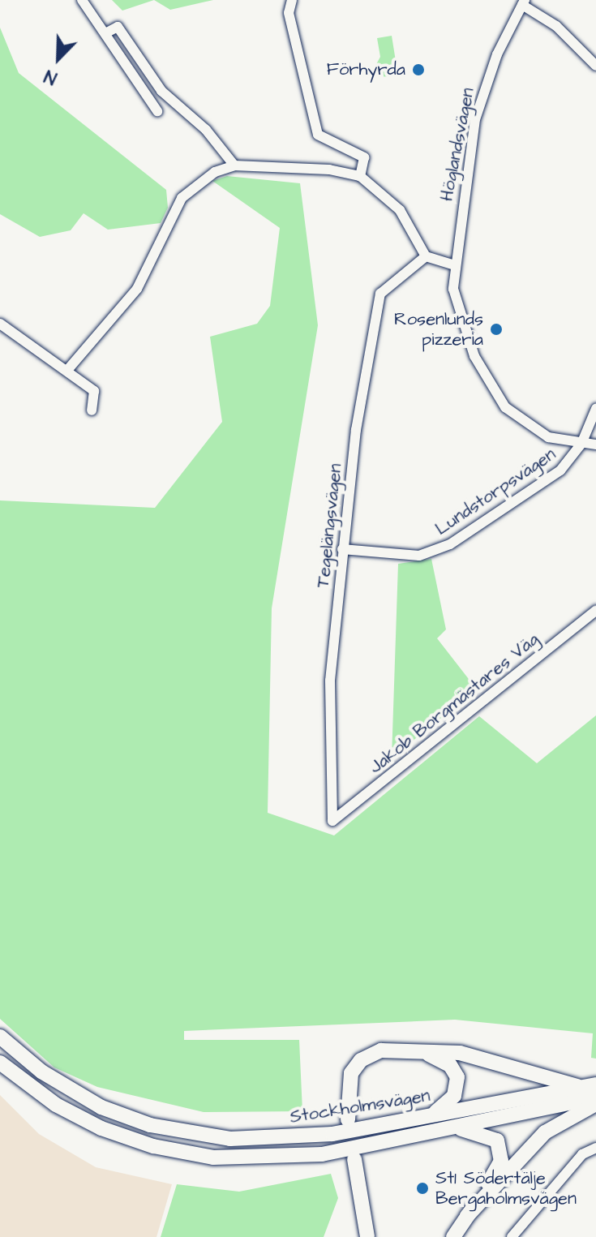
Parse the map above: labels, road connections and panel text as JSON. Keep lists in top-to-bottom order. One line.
{"streets":{"main road":["Stockholmsvägen"],"street":["Höglandsvägen","Lundstorpsvägen","Tegelängsvägen","Jakob Borgmästares Väg"]},"crossings":[["Höglandsvägen","Lundstorpsvägen"],["Lundstorpsvägen","Tegelängsvägen"],["Tegelängsvägen","Jakob Borgmästares Väg"]],"places":["Förhyrda","Rosenlunds pizzeria","St1 Södertälje Bergaholmsvägen"],"north":"bottom left"}
